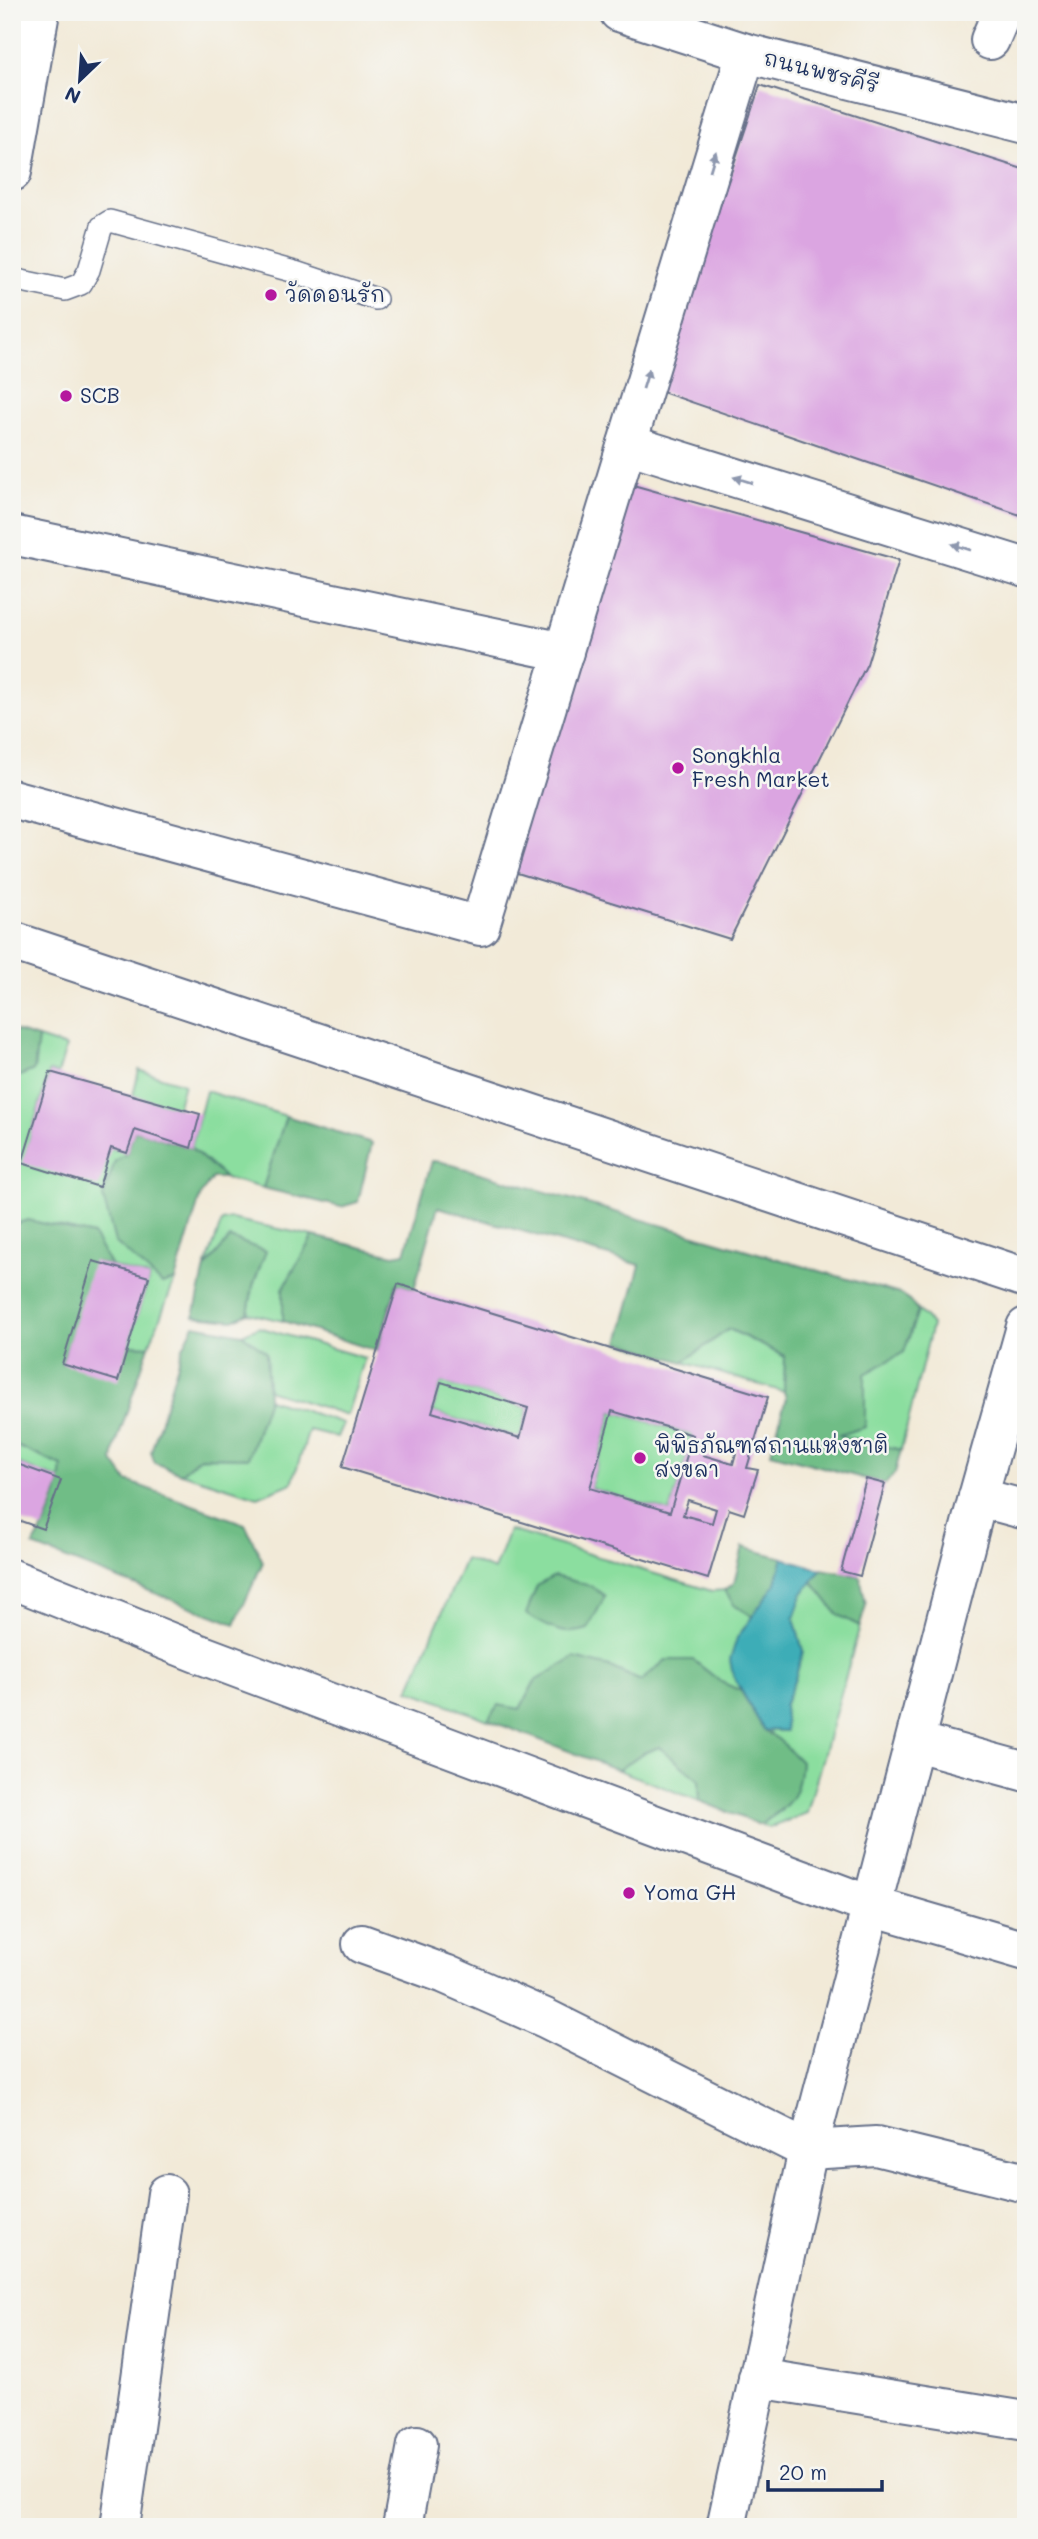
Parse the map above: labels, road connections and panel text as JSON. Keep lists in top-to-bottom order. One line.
{"streets":{"street":["ถนนพชรคีรี"]},"places":["วัดดอนรัก","SCB","Songkhla Fresh Market","พิพิธภัณฑสถานแห่งชาติ สงขลา","Yoma GH"],"scale_bar":"20 m","north":"bottom left"}
